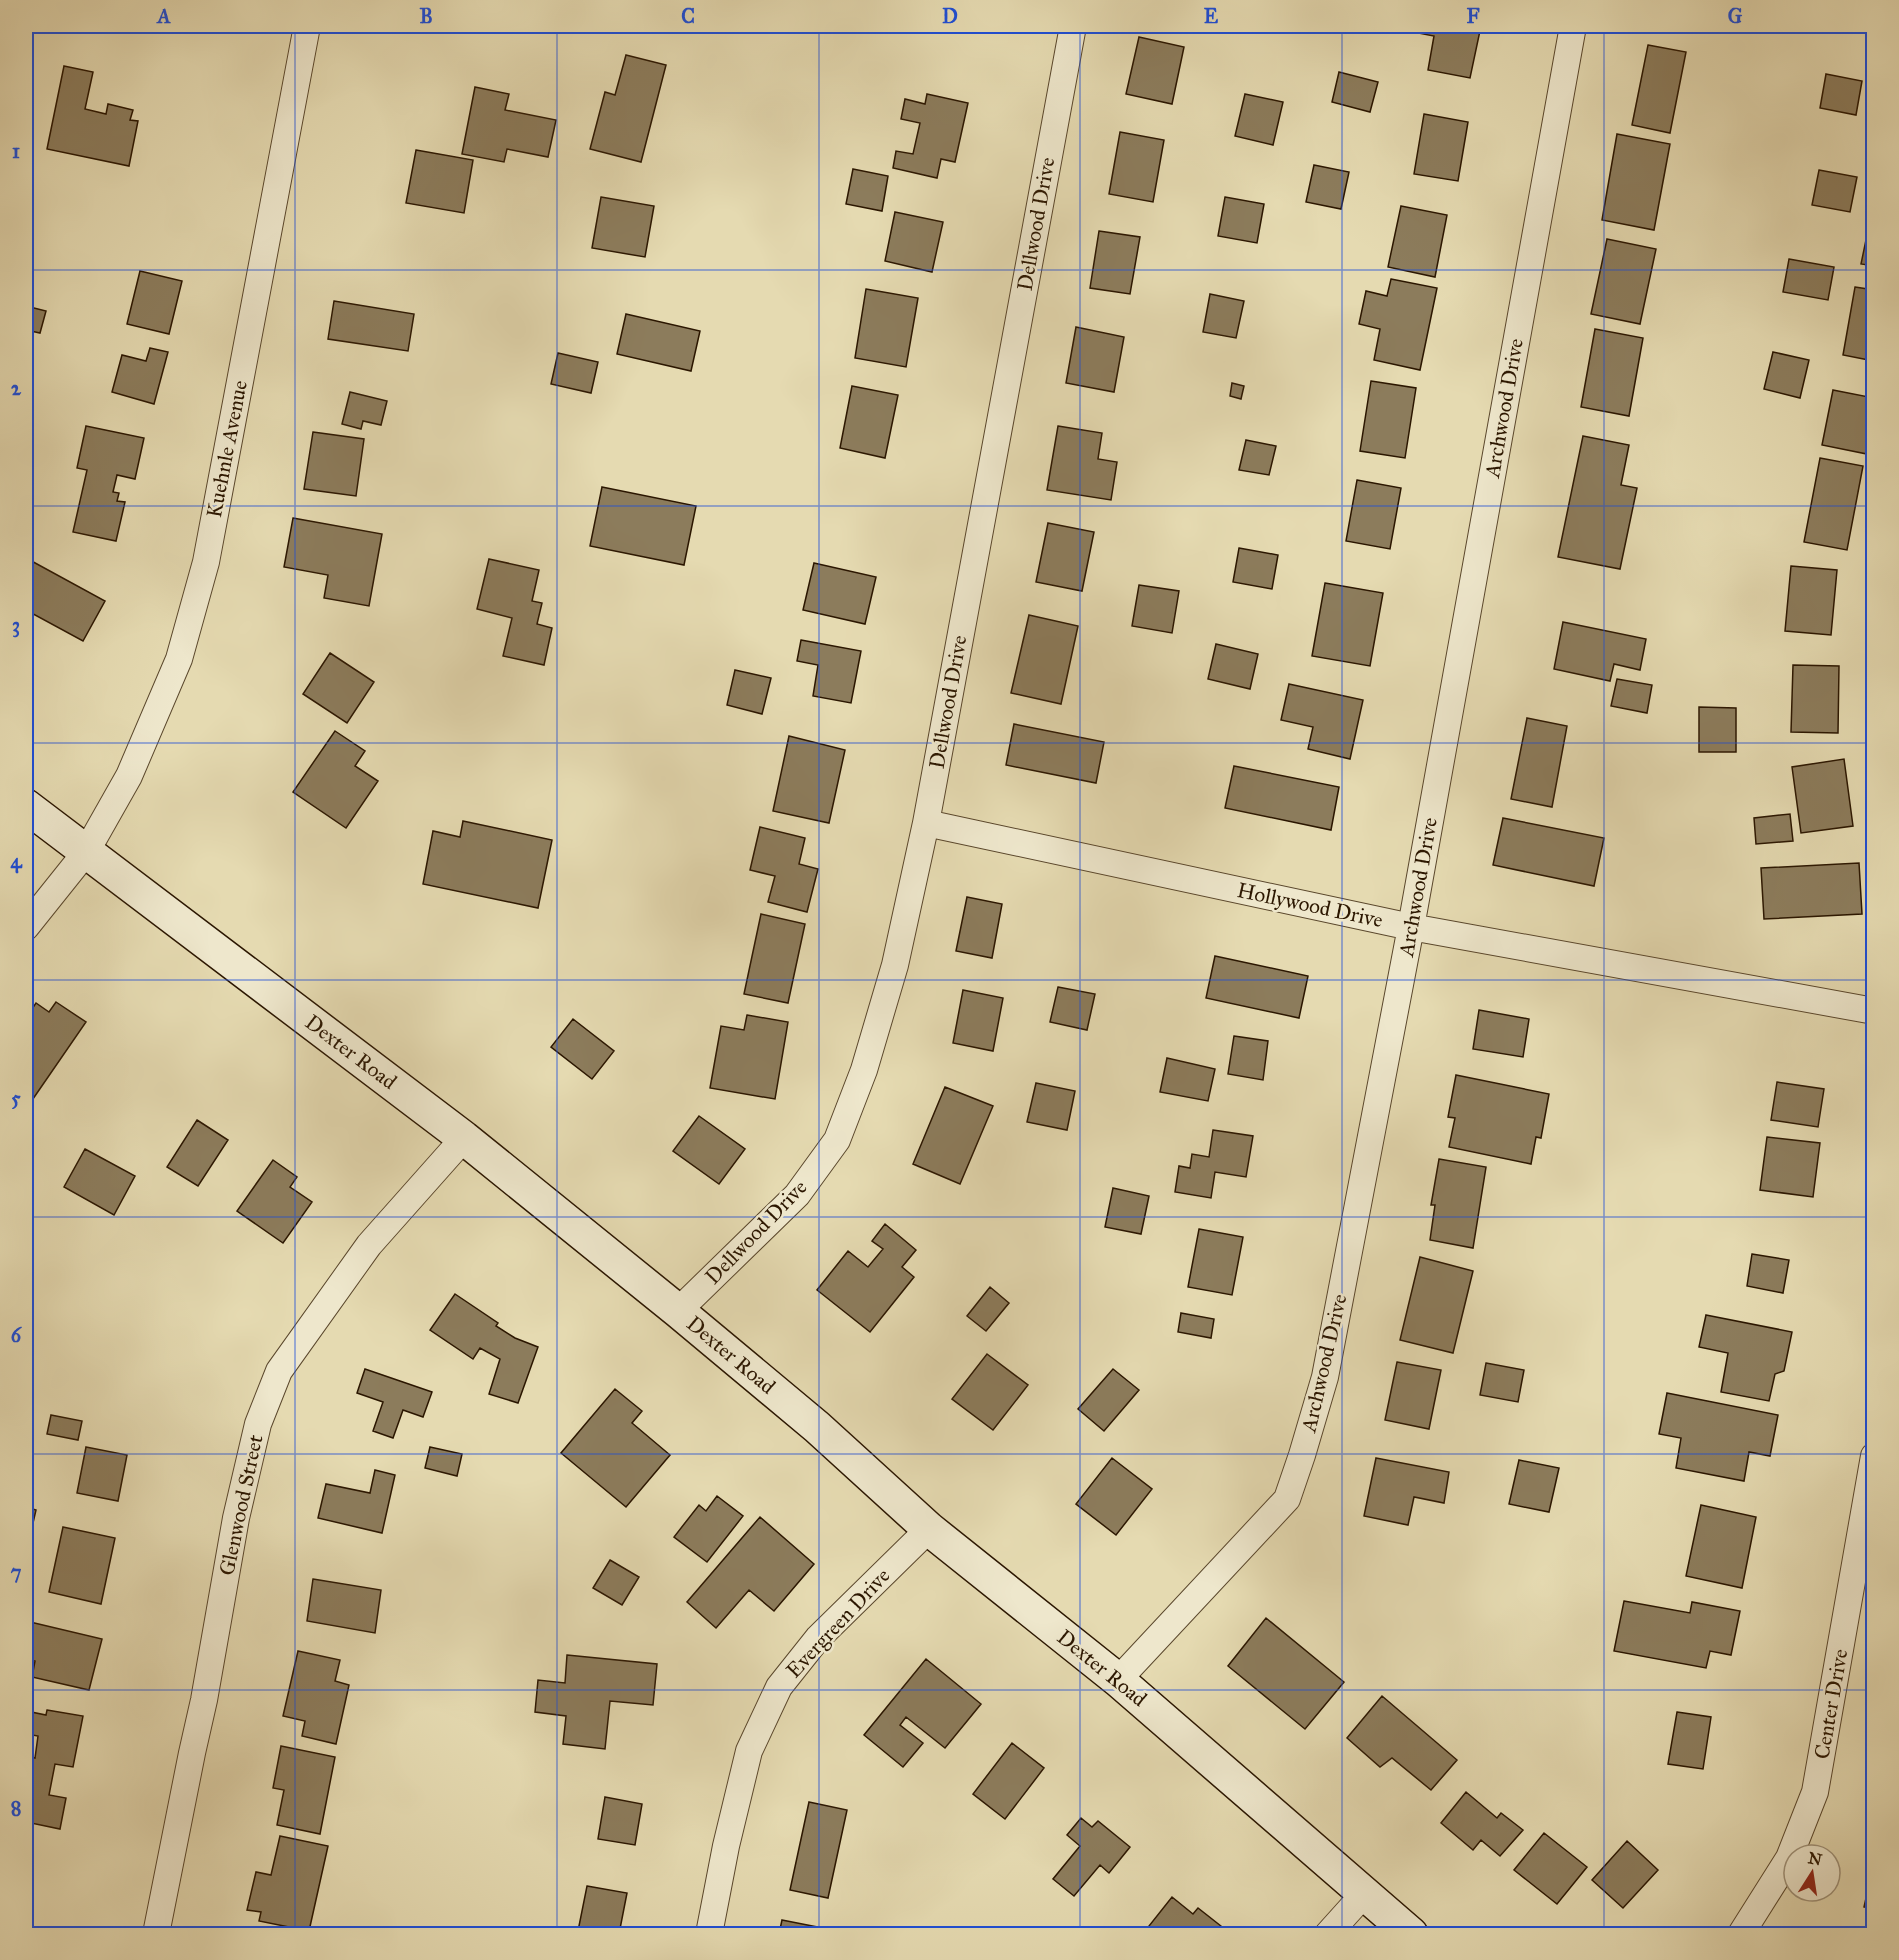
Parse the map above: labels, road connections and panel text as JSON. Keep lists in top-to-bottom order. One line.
{"streets":{"main road":["Dexter Road"],"street":["Dellwood Drive","Archwood Drive","Kuehnle Avenue","Hollywood Drive","Glenwood Street","Evergreen Drive","Center Drive"]},"crossings":[["Dellwood Drive","Hollywood Drive"],["Dellwood Drive","Dexter Road"],["Archwood Drive","Hollywood Drive"],["Archwood Drive","Dexter Road"],["Kuehnle Avenue","Dexter Road"],["Dexter Road","Glenwood Street"],["Dexter Road","Evergreen Drive"]],"north":"top","grid":{"columns":["A","B","C","D","E","F","G"],"rows":["1","2","3","4","5","6","7","8"]}}
